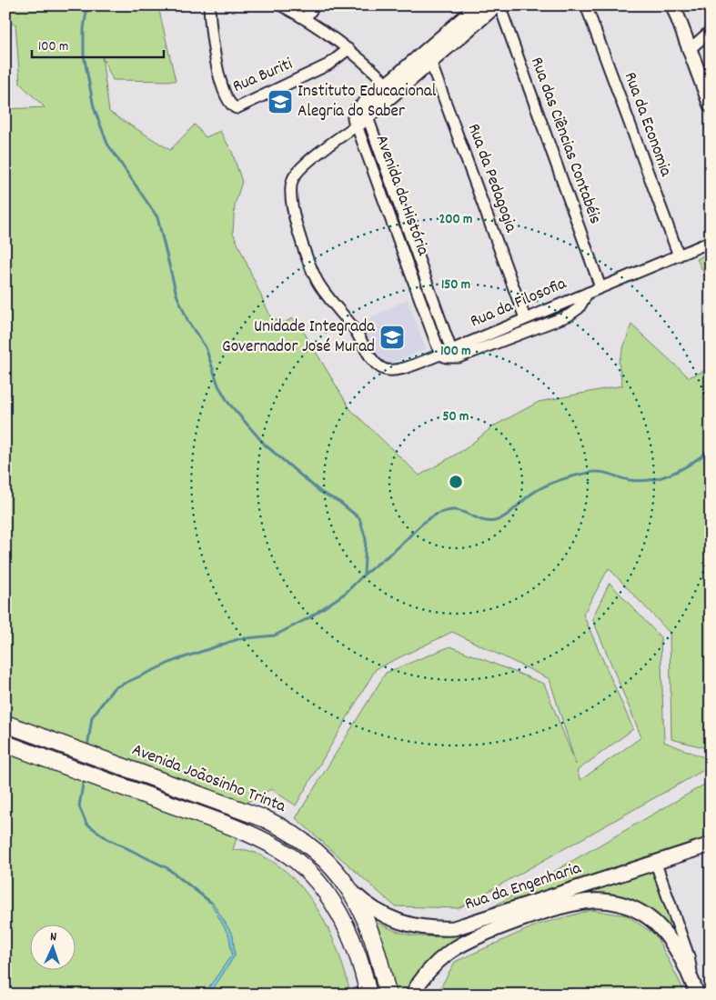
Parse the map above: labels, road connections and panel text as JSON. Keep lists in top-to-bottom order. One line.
{"streets":{"main road":["Avenida Joãosinho Trinta"],"street":["Rua Buriti","Rua da Economia","Rua das Ciências Contabéis","Rua da Pedagogia","Avenida da História","Rua da Filosofia","Rua da Engenharia"]},"crossings":[["Rua da Economia","Rua da Filosofia"],["Rua das Ciências Contabéis","Rua da Filosofia"],["Rua da Pedagogia","Avenida da História"],["Rua da Pedagogia","Rua da Filosofia"],["Avenida da História","Rua da Filosofia"],["Avenida Joãosinho Trinta","Rua da Engenharia"]],"places":{"school or university":["Instituto Educacional Alegria do Saber","Unidade Integrada Governador José Murad"]},"scale_bar":"100 m","north":"top","rings":["200 m","150 m","100 m","50 m"]}
